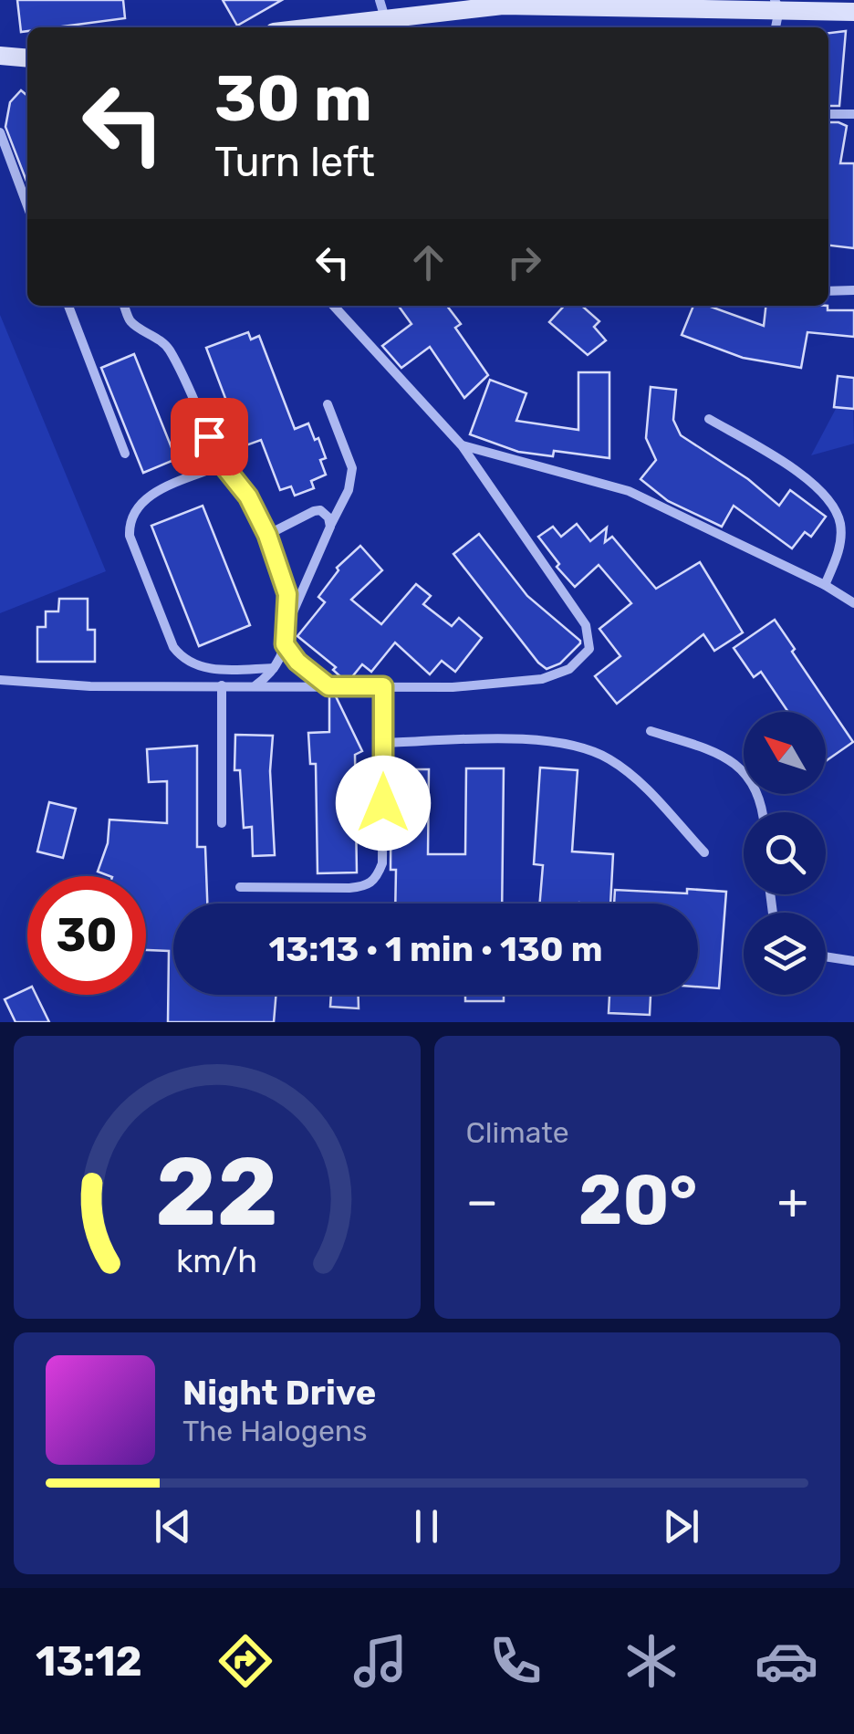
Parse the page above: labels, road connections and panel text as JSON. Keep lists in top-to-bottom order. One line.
{"north":"top left","page":{"turn":["30 m","Turn left"],"limit":"30","trip":"13:13 · 1 min · 130 m","tile":"Climate","heat":["−","20°","+"],"song":["Night Drive","The Halogens"],"tabs":"13:12","gauge":["22","km/h"]}}
